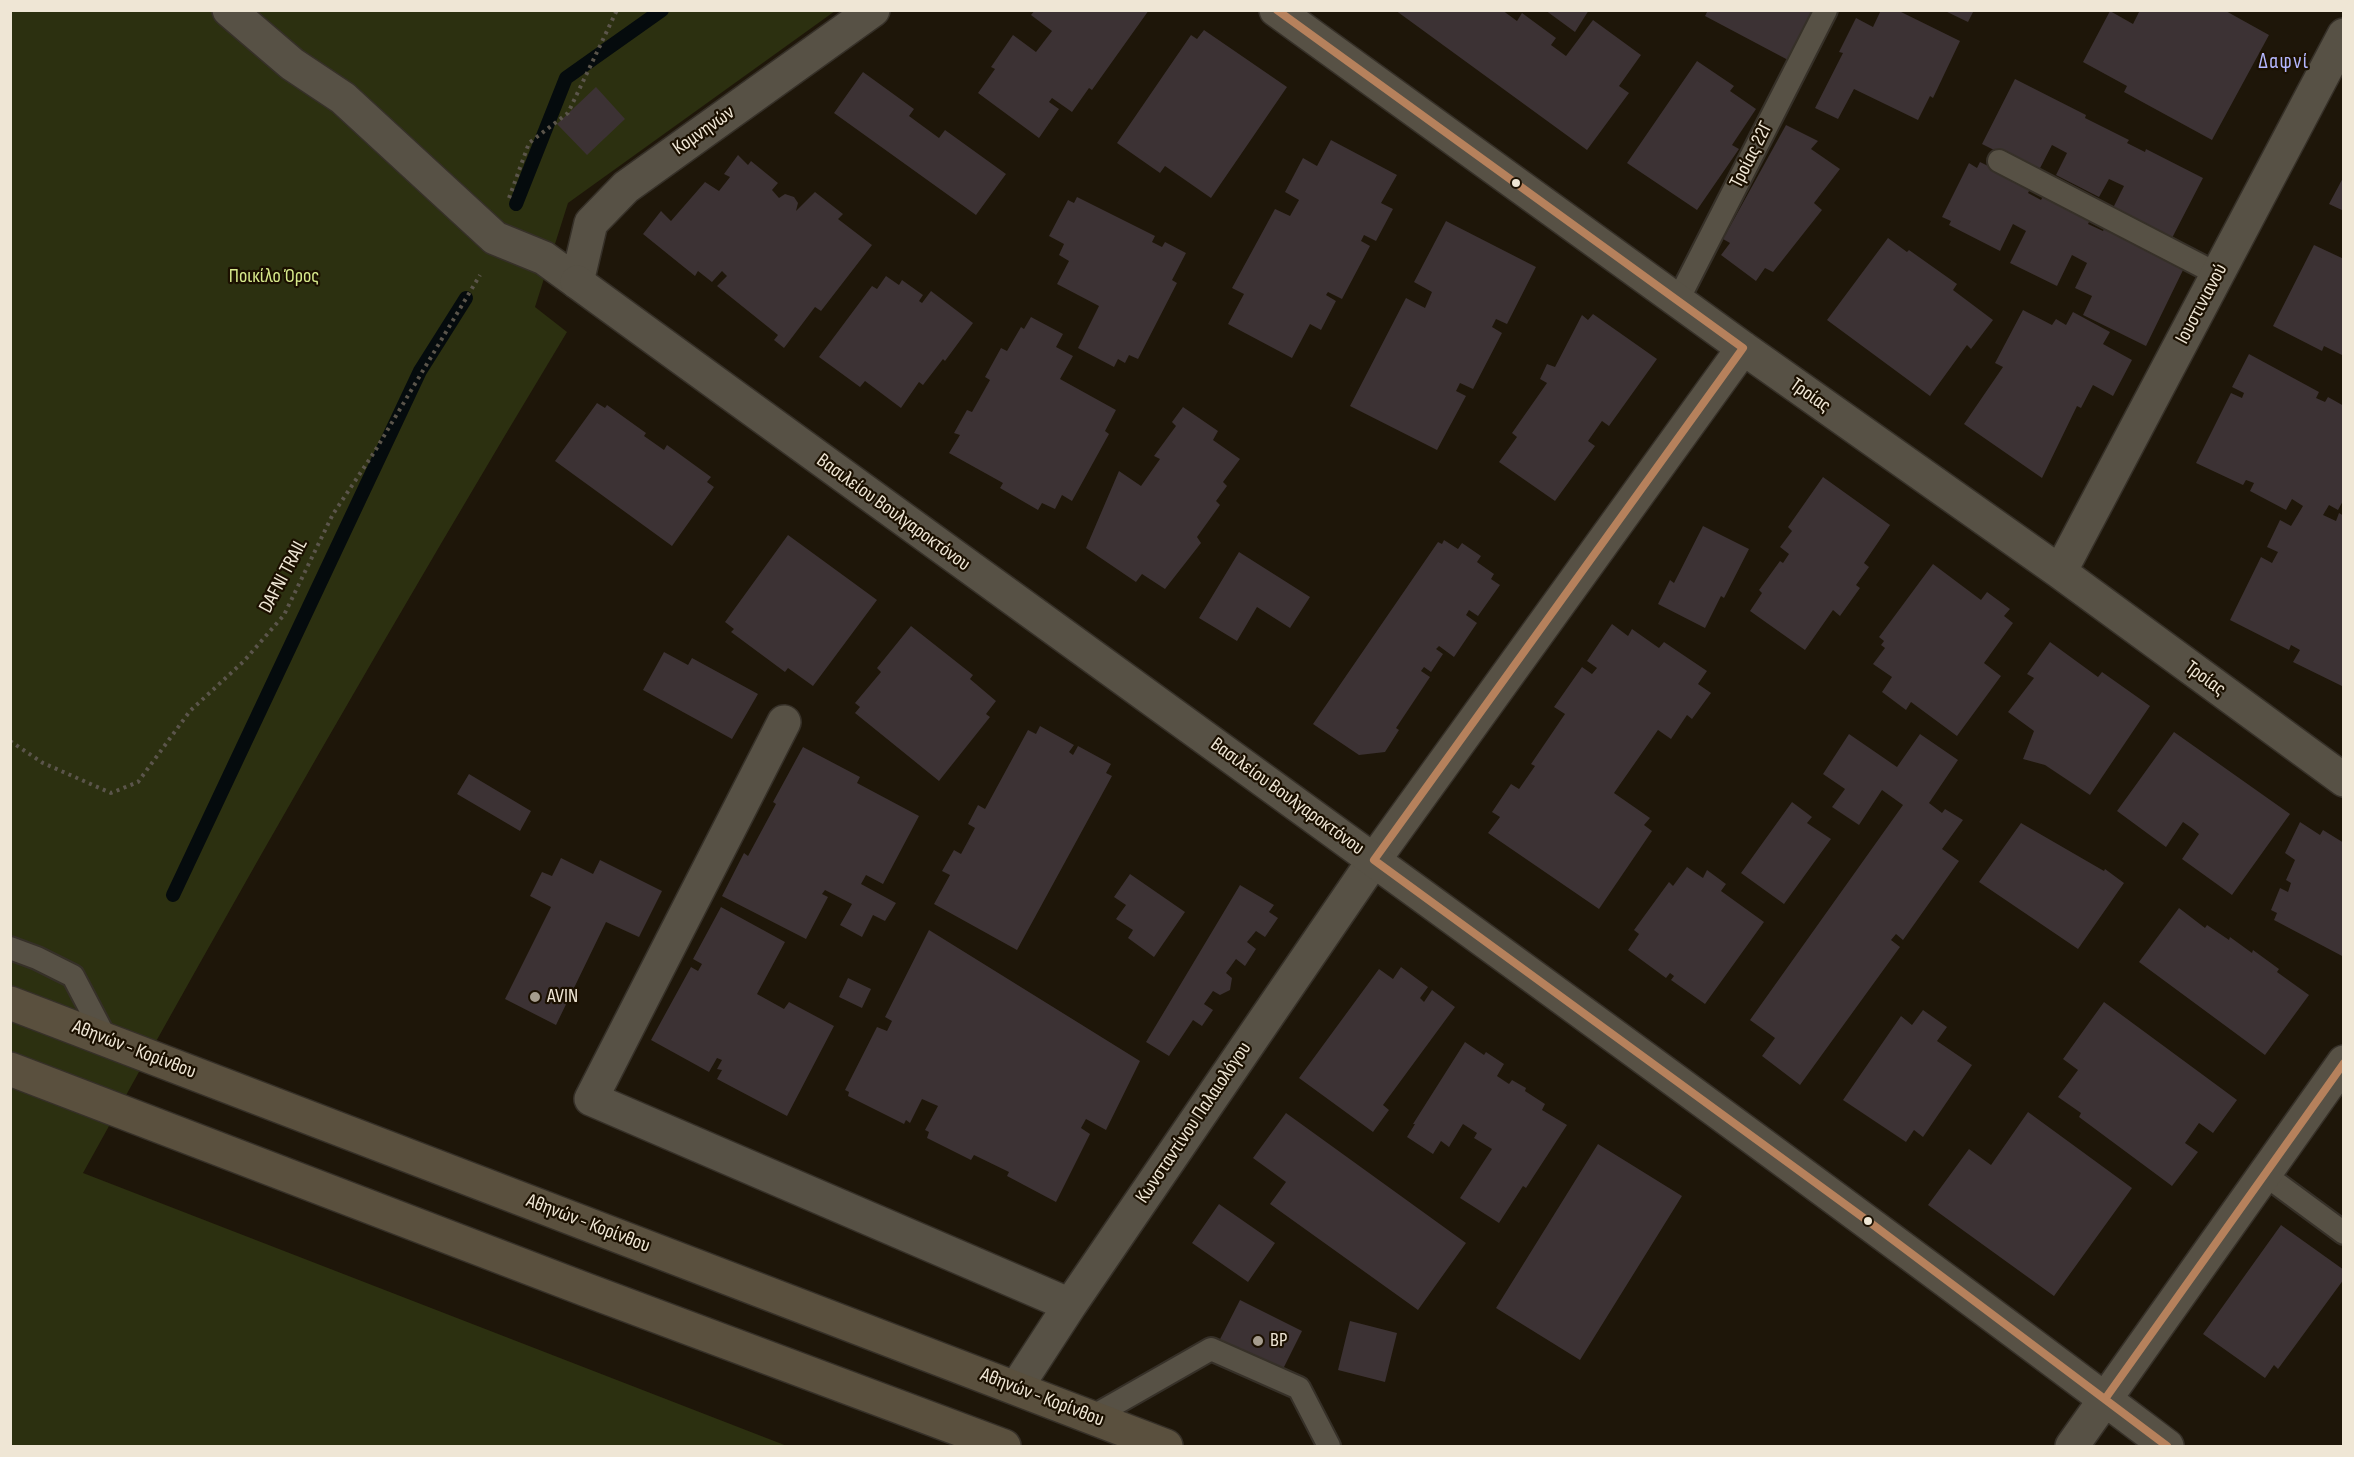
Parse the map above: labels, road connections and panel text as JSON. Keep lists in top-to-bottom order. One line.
{"streets":{"highway":["Αθηνών - Κορίνθου"],"street":["Κομνηνών","Ιουστινιανού","Τροίας","Βασιλείου Βουλγαροκτόνου","Κωνσταντίνου Παλαιολόγου"],"lane":["Τροίας 22Γ"],"path":["DAFNI TRAIL"]},"crossings":[["Κομνηνών","Βασιλείου Βουλγαροκτόνου"],["Τροίας 22Γ","Τροίας"],["Ιουστινιανού","Τροίας"],["Τροίας","Κωνσταντίνου Παλαιολόγου"],["Βασιλείου Βουλγαροκτόνου","DAFNI TRAIL"],["Βασιλείου Βουλγαροκτόνου","Κωνσταντίνου Παλαιολόγου"],["Αθηνών - Κορίνθου","Κωνσταντίνου Παλαιολόγου"]],"districts":["Δαφνί"],"parks":["Ποικίλο Όρος"],"places":["AVIN","BP"]}
